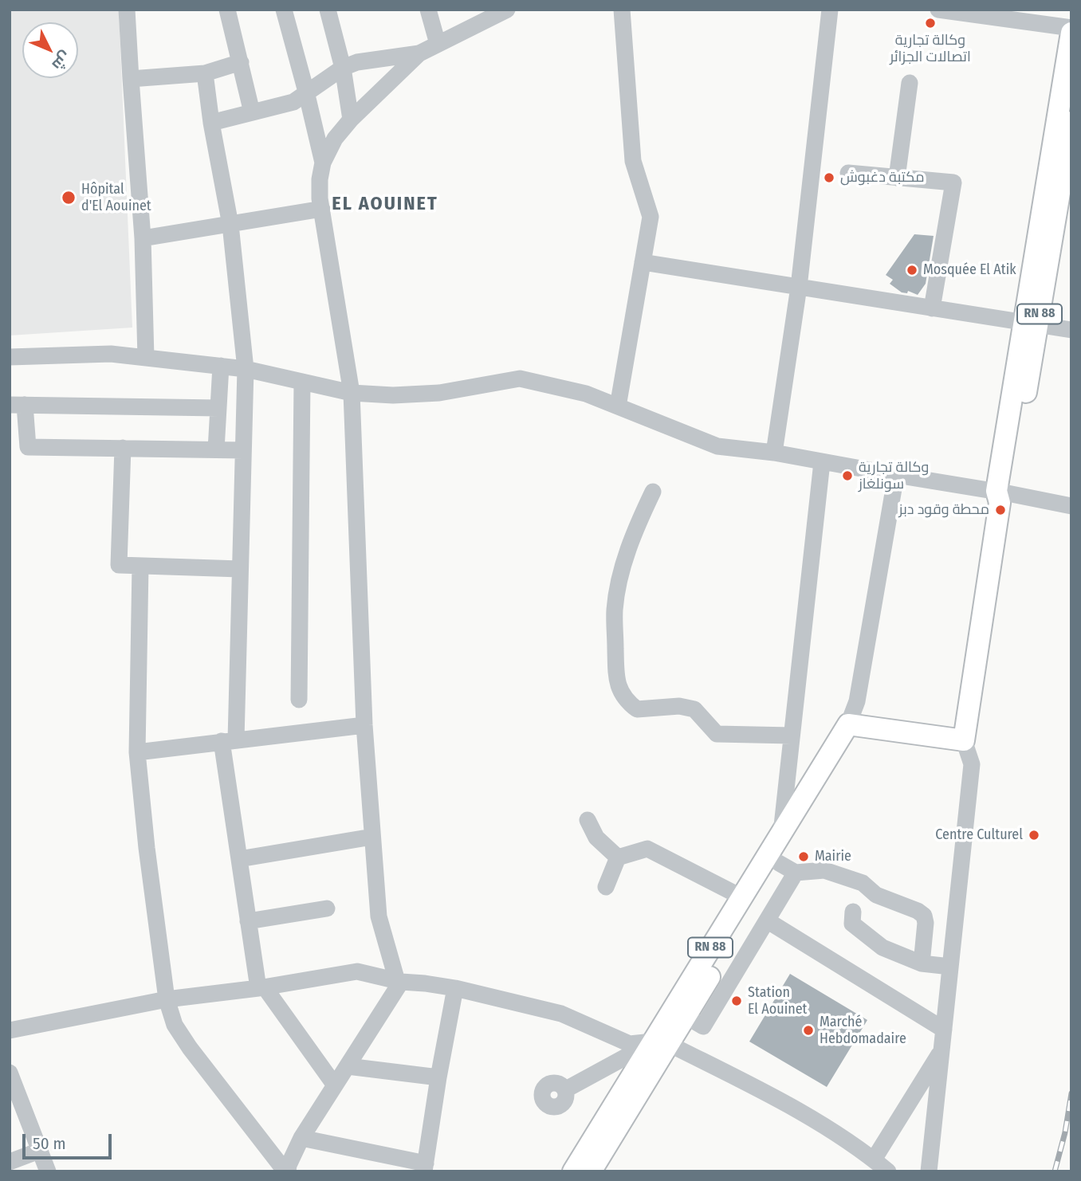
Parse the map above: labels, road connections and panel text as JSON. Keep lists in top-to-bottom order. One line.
{"streets":{"main road":["RN 88"]},"districts":["EL AOUINET"],"places":["وكالة تجارية اتصالات الجزائر","مكتبة دغبوش","Hôpital d'El Aouinet","Mosquée El Atik","وكالة تجارية سونلغاز","محطة وقود دبز","Centre Culturel","Mairie","Station El Aouinet","Marché Hebdomadaire"],"scale_bar":"50 m","north":"bottom right"}
